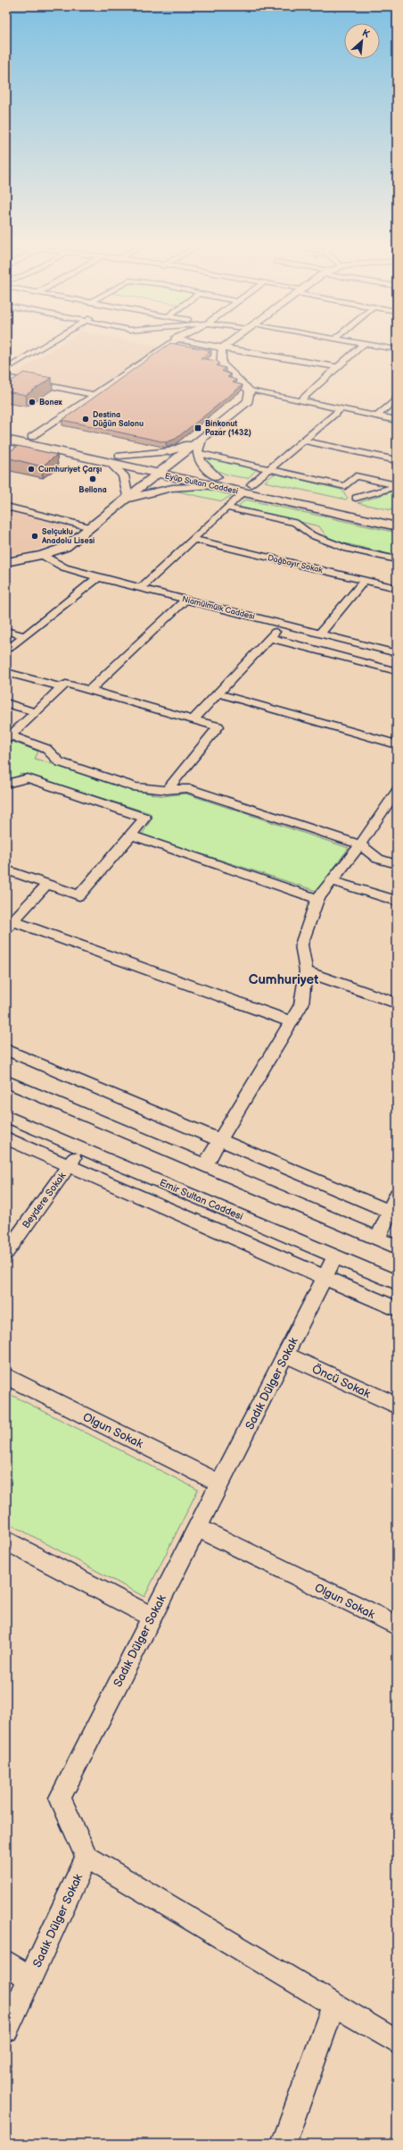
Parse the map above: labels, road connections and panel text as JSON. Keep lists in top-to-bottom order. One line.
{"streets":{"main road":["Eyüp Sultan Caddesi"],"street":["Dağbayır Sokak","Niamülmülk Caddesi","Emir Sultan Caddesi","Beydere Sokak","Öncü Sokak","Sadık Dülger Sokak","Olgun Sokak"]},"crossings":[["Emir Sultan Caddesi","Beydere Sokak"],["Emir Sultan Caddesi","Sadık Dülger Sokak"],["Öncü Sokak","Sadık Dülger Sokak"],["Sadık Dülger Sokak","Olgun Sokak"]],"districts":["Cumhuriyet"],"places":{"other":["Bonex","Destina Düğün Salonu","Cumhuriyet Çarşı","Bellona","Selçuklu Anadolu Lisesi"],"transit":["Binkonut Pazar (1432)"]},"north":"top right"}
